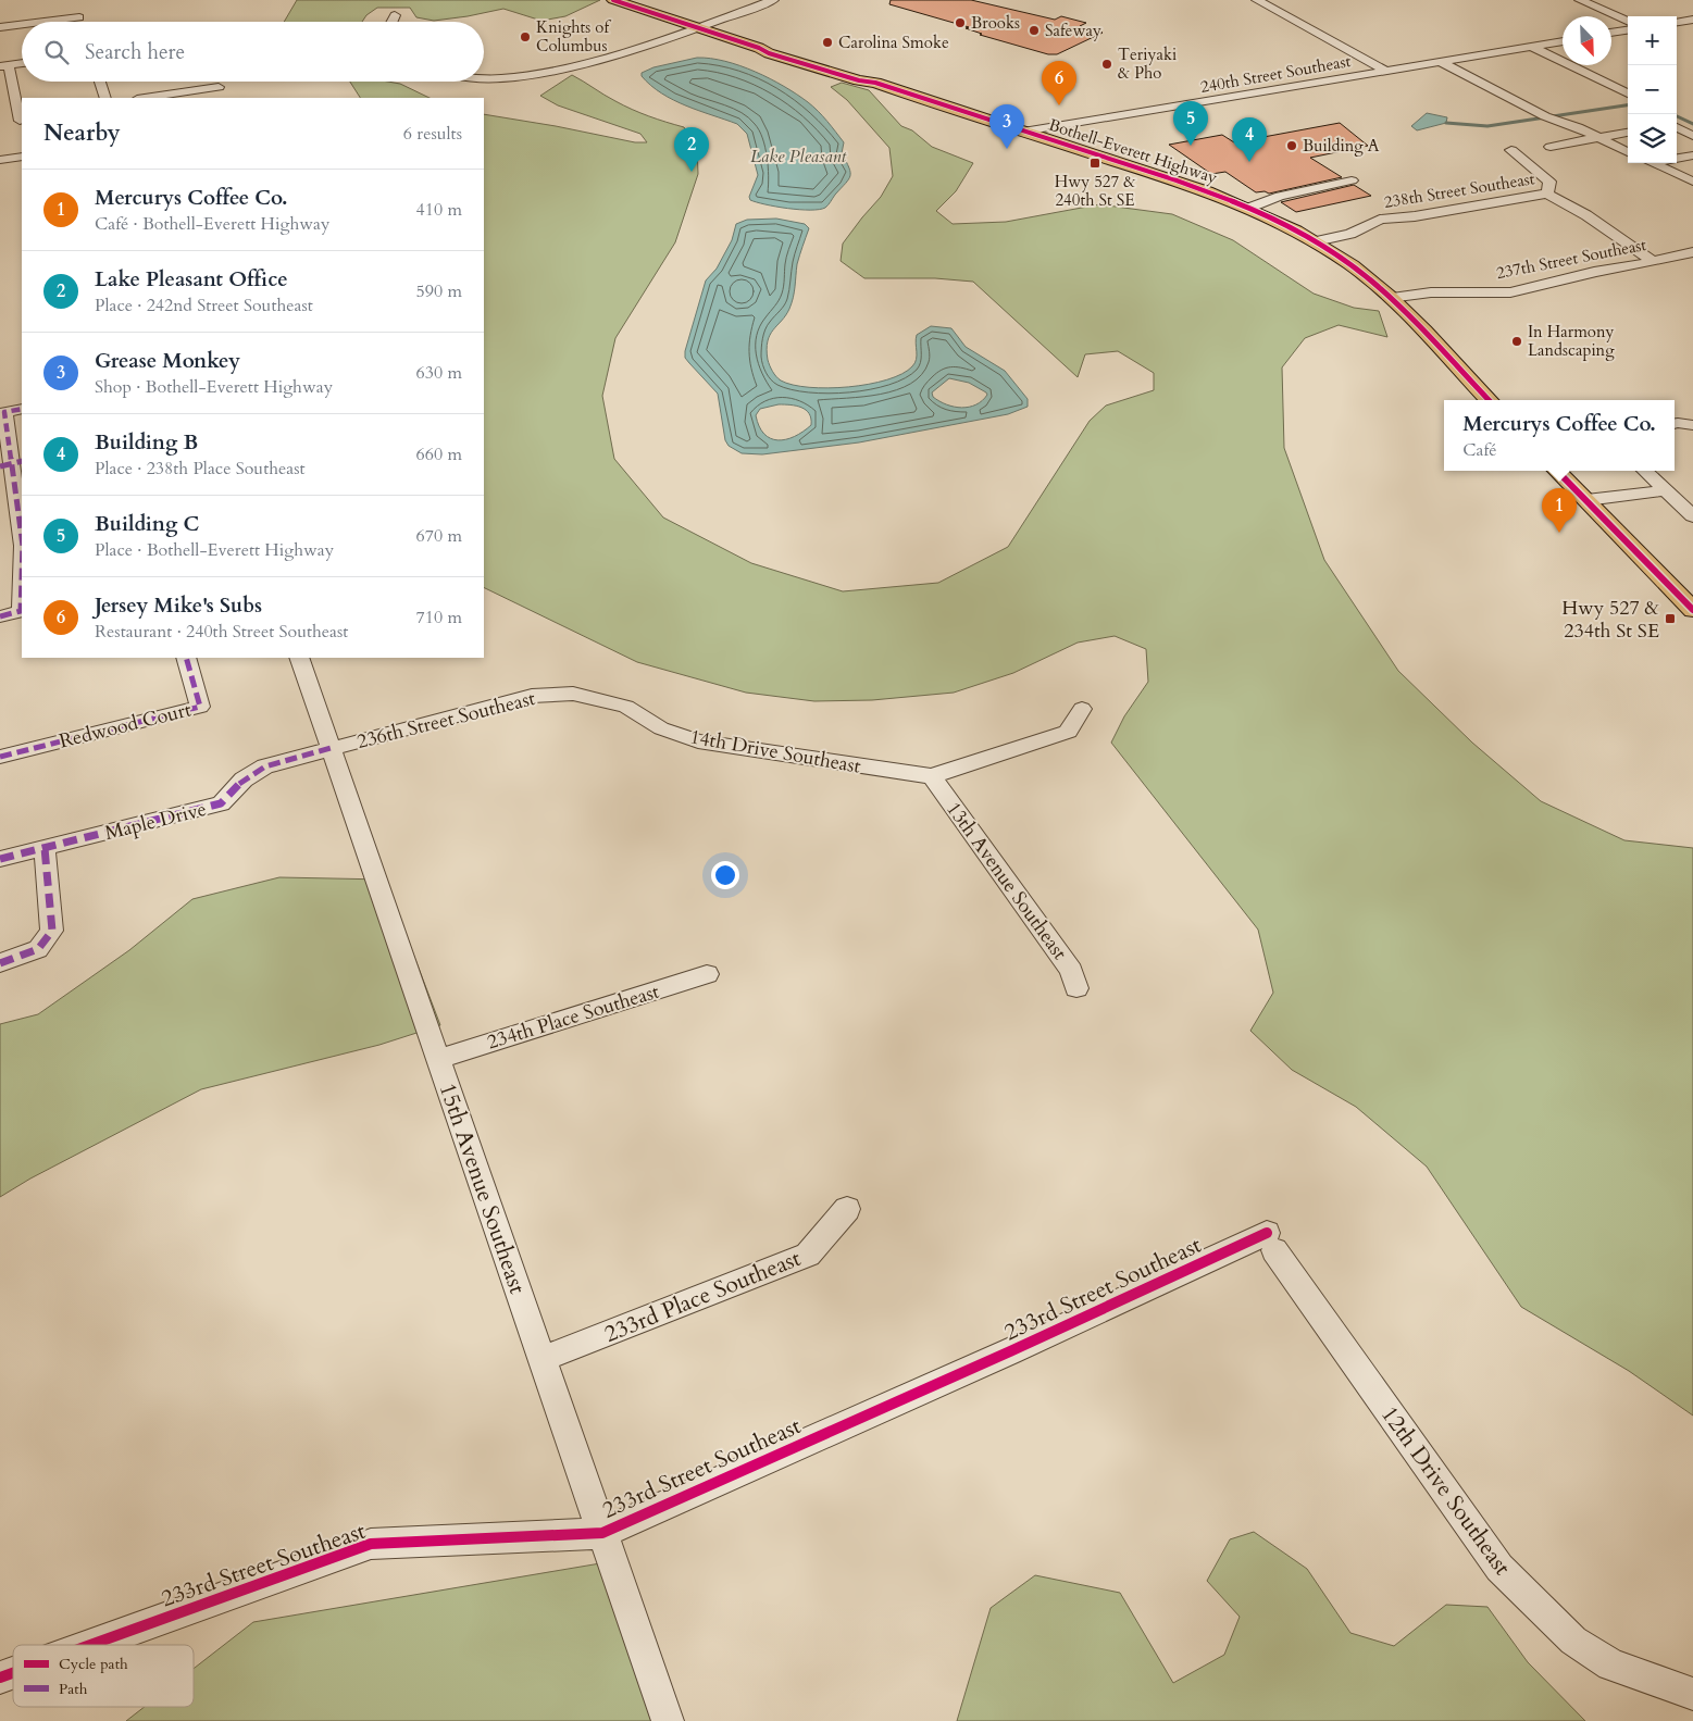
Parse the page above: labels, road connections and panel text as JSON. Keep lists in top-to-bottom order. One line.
{"streets":{"main road":["Bothell-Everett Highway"],"street":["240th Street Southeast","238th Street Southeast","237th Street Southeast","236th Street Southeast","Redwood Court","14th Drive Southeast","Maple Drive","13th Avenue Southeast","234th Place Southeast","15th Avenue Southeast","233rd Street Southeast","233rd Place Southeast","12th Drive Southeast"]},"crossings":[["240th Street Southeast","Bothell-Everett Highway"],["Bothell-Everett Highway","238th Street Southeast"],["Bothell-Everett Highway","237th Street Southeast"],["236th Street Southeast","14th Drive Southeast"],["236th Street Southeast","Maple Drive"],["236th Street Southeast","15th Avenue Southeast"],["14th Drive Southeast","13th Avenue Southeast"],["Maple Drive","15th Avenue Southeast"],["234th Place Southeast","15th Avenue Southeast"],["15th Avenue Southeast","233rd Street Southeast"],["15th Avenue Southeast","233rd Place Southeast"],["233rd Street Southeast","12th Drive Southeast"]],"water":["Lake Pleasant"],"places":{"other":["Brooks","Safeway","Knights of Columbus","Carolina Smoke","Teriyaki & Pho","Building A","In Harmony Landscaping"],"transit":["Hwy 527 & 240th St SE","Hwy 527 & 234th St SE"]},"legend":["Cycle path","Path"],"north":"bottom right","page":{"map_buttons":["+","−"],"search":"Search here","pins":["6","5","3","4","2","1"],"heading":["Nearby","6 results"],"list":[{"mark":"1","name":"Mercurys Coffee Co.","note":"Café · Bothell-Everett Highway","value":"410 m"},{"mark":"2","name":"Lake Pleasant Office","note":"Place · 242nd Street Southeast","value":"590 m"},{"mark":"3","name":"Grease Monkey","note":"Shop · Bothell-Everett Highway","value":"630 m"},{"mark":"4","name":"Building B","note":"Place · 238th Place Southeast","value":"660 m"},{"mark":"5","name":"Building C","note":"Place · Bothell-Everett Highway","value":"670 m"},{"mark":"6","name":"Jersey Mike's Subs","note":"Restaurant · 240th Street Southeast","value":"710 m"}],"popup":["Mercurys Coffee Co.","Café"]}}
